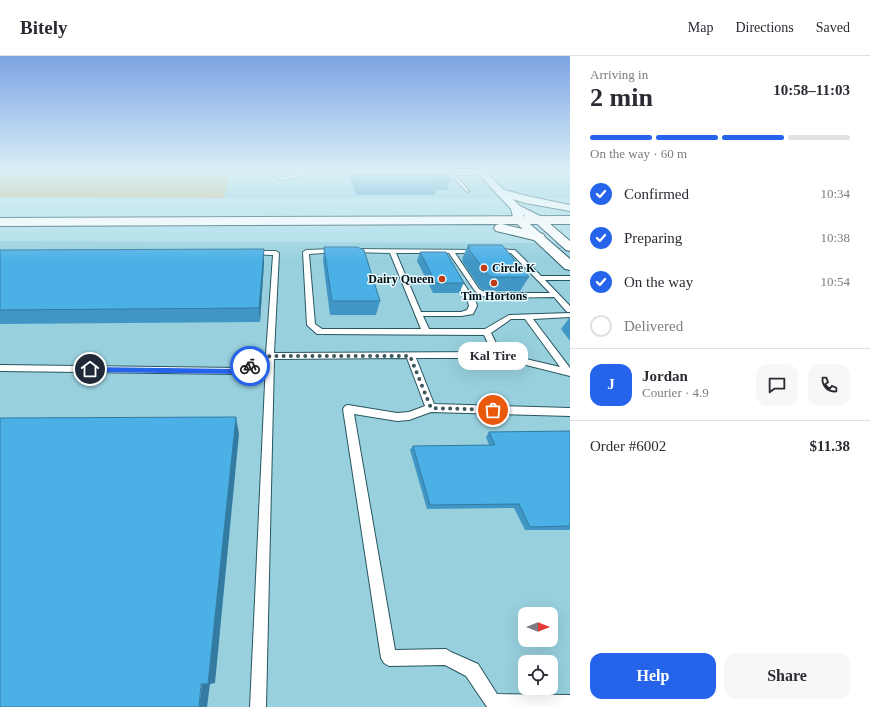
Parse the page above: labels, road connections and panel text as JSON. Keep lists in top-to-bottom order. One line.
{"places":["Circle K","Dairy Queen","Tim Hortons","Kal Tire"],"north":"right","page":{"header":"Bitely","nav":["Map","Directions","Saved"],"heading":["2 min","Arriving in","10:58–11:03"],"panel":["Jordan","Courier · 4.9","Order #6002","$11.38"],"bar":"On the way · 60 m","list":[["Confirmed","10:34"],["Preparing","10:38"],["On the way","10:54"],"Delivered"],"bubble":"Kal Tire","round":"J","buttons":["Help","Share"]}}
